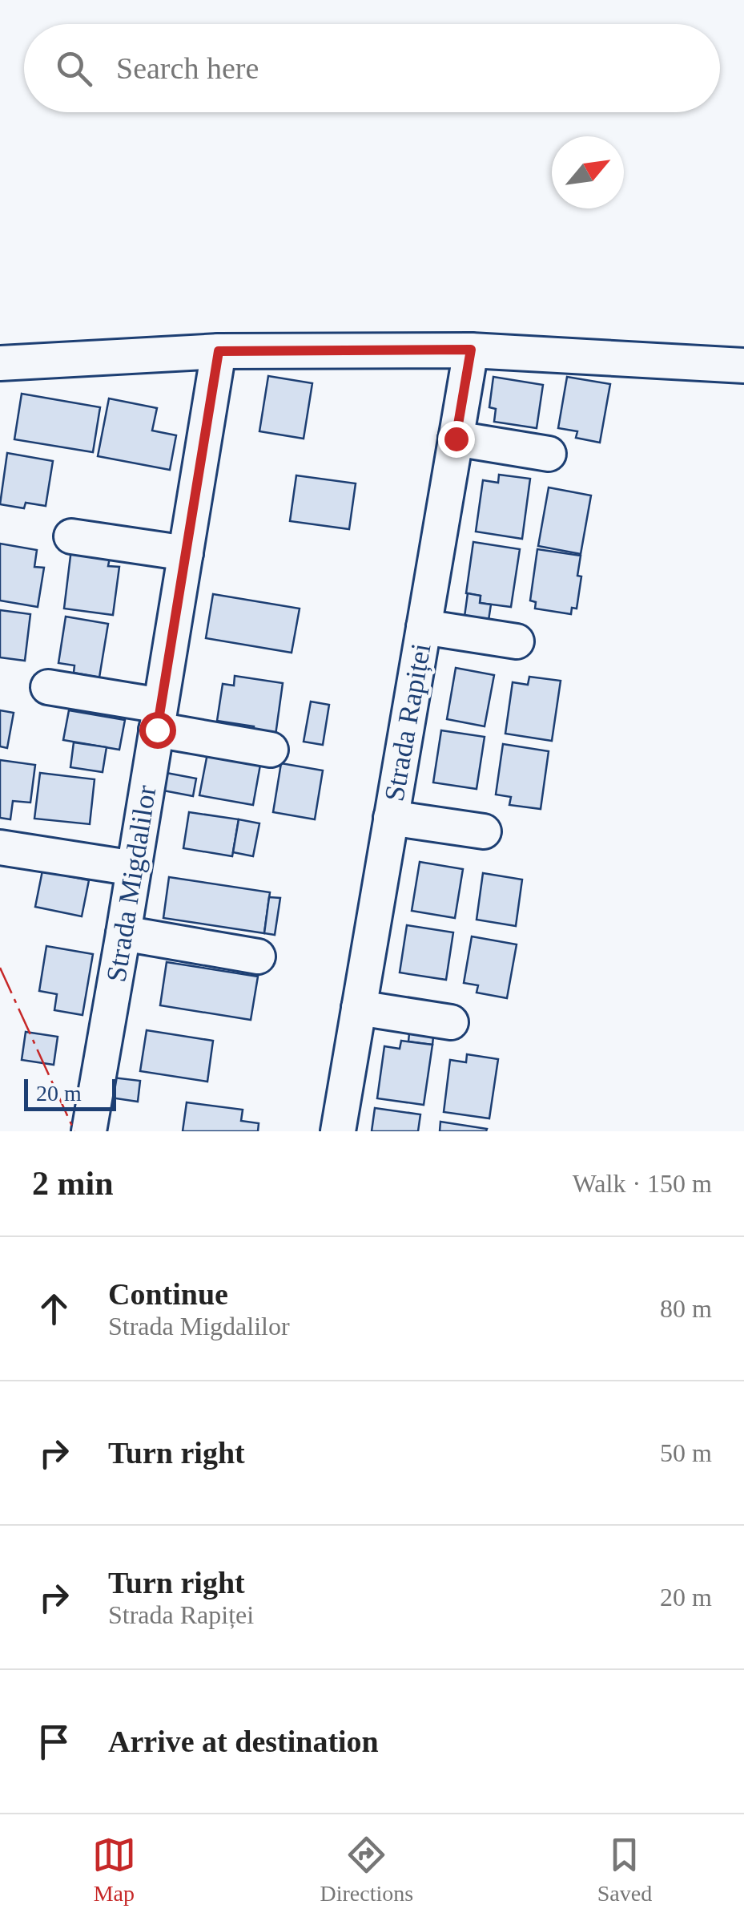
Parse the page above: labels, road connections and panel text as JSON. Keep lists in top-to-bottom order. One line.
{"streets":{"street":["Strada Rapiței","Strada Migdalilor"]},"scale_bar":"20 m","north":"top right","page":{"search":"Search here","scale":"20 m","heading":["2 min","Walk · 150 m"],"list":[["Continue","Strada Migdalilor","80 m"],["Turn right","50 m"],["Turn right","Strada Rapiței","20 m"],"Arrive at destination"],"nav":["Map","Directions","Saved"]}}
